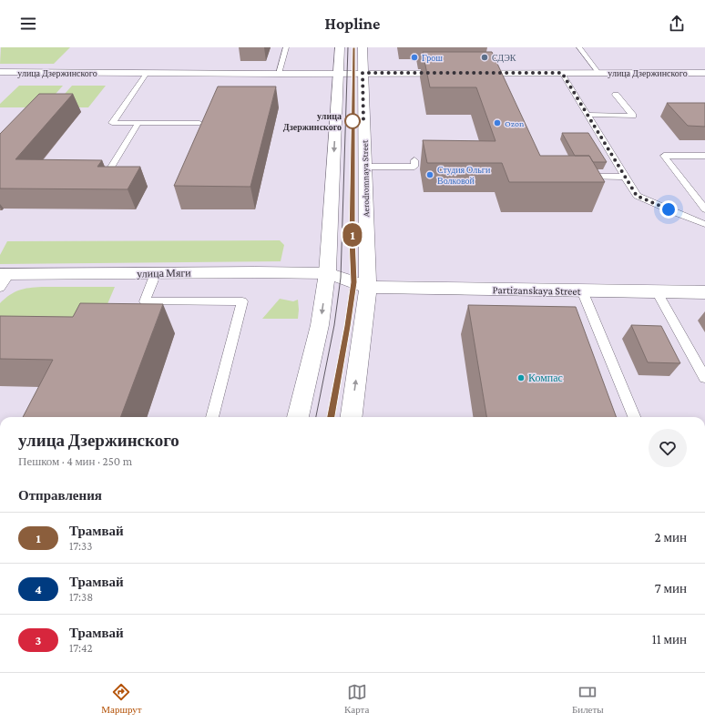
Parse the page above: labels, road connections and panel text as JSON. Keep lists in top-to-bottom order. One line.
{"streets":{"street":["улица Дзержинского","Aerodromnaya Street","улица Мяги","Partizanskaya Street"]},"crossings":[["улица Дзержинского","Aerodromnaya Street"],["Aerodromnaya Street","Partizanskaya Street"],["улица Мяги","Partizanskaya Street"]],"places":["Грош","СДЭК","улица Дзержинского","Ozon","Студия Ольги Волковой","Компас"],"lines":["tram line 1"],"page":{"header":"Hopline","on_map":"1","heading":[["улица Дзержинского","Пешком · 4 мин · 250 m"],"Отправления"],"list":[{"mark":"1","name":"Трамвай","note":"17:33","value":"2 мин"},{"mark":"4","name":"Трамвай","note":"17:38","value":"7 мин"},{"mark":"3","name":"Трамвай","note":"17:42","value":"11 мин"}],"tabs":["Маршрут","Карта","Билеты"]}}
